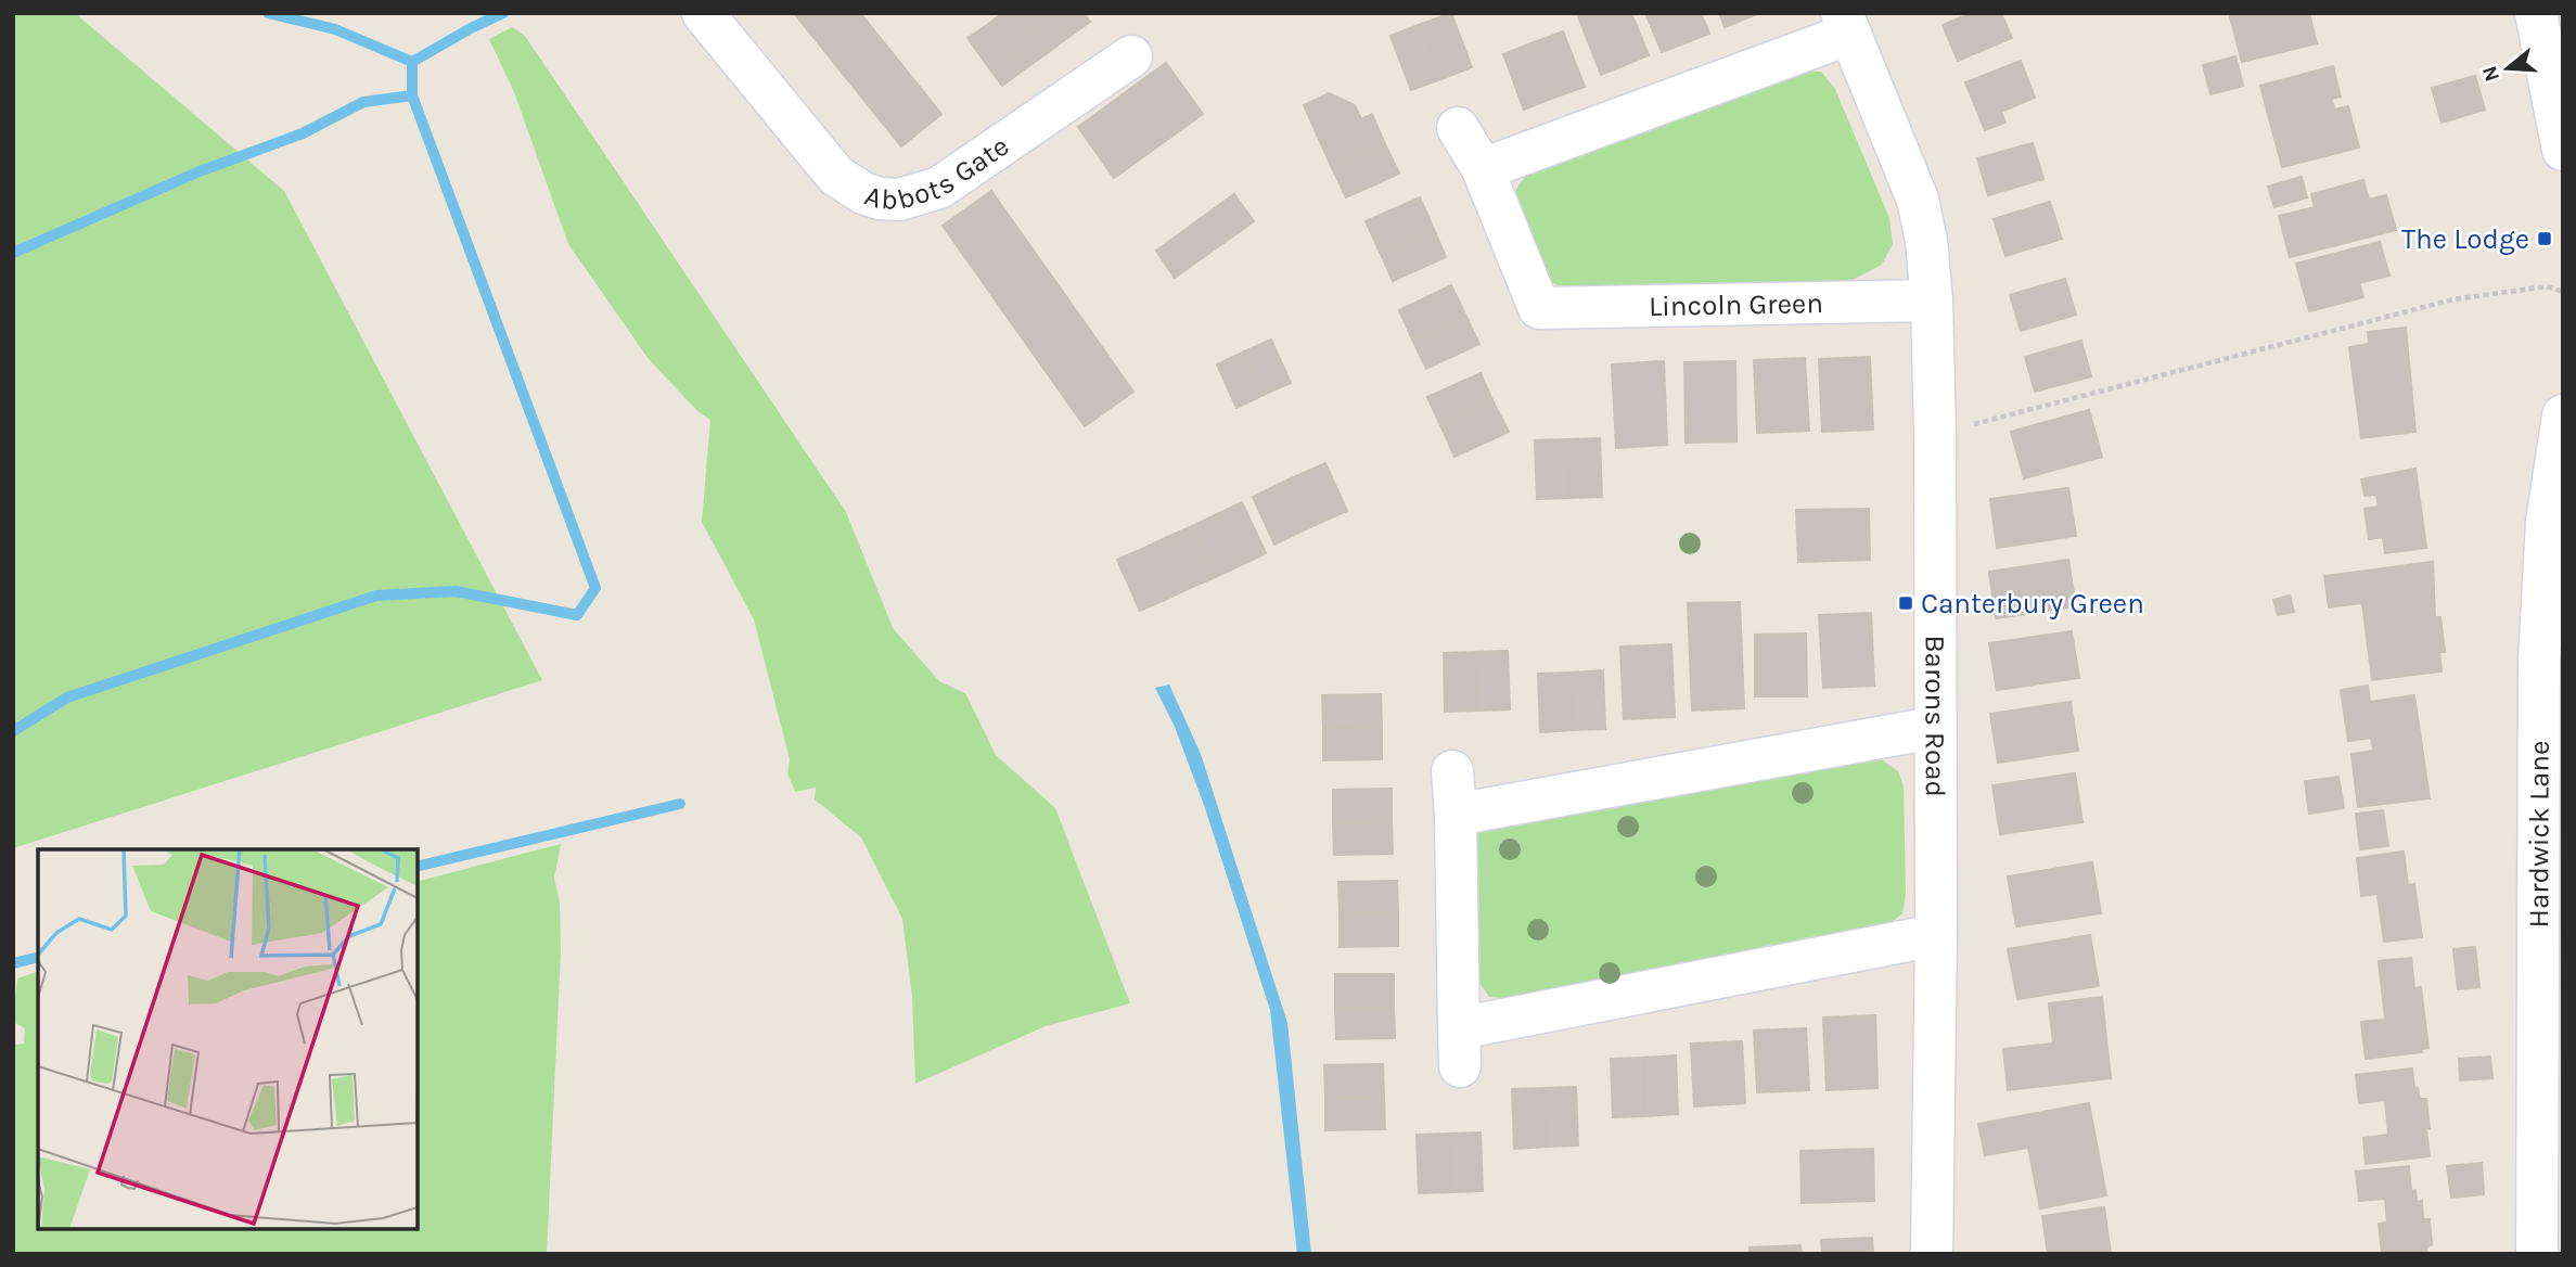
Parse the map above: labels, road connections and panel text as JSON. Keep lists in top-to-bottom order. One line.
{"streets":{"street":["Abbots Gate","Lincoln Green","Barons Road","Hardwick Lane"]},"crossings":[["Lincoln Green","Barons Road"]],"places":{"transit":["The Lodge","Canterbury Green"]},"north":"left"}
